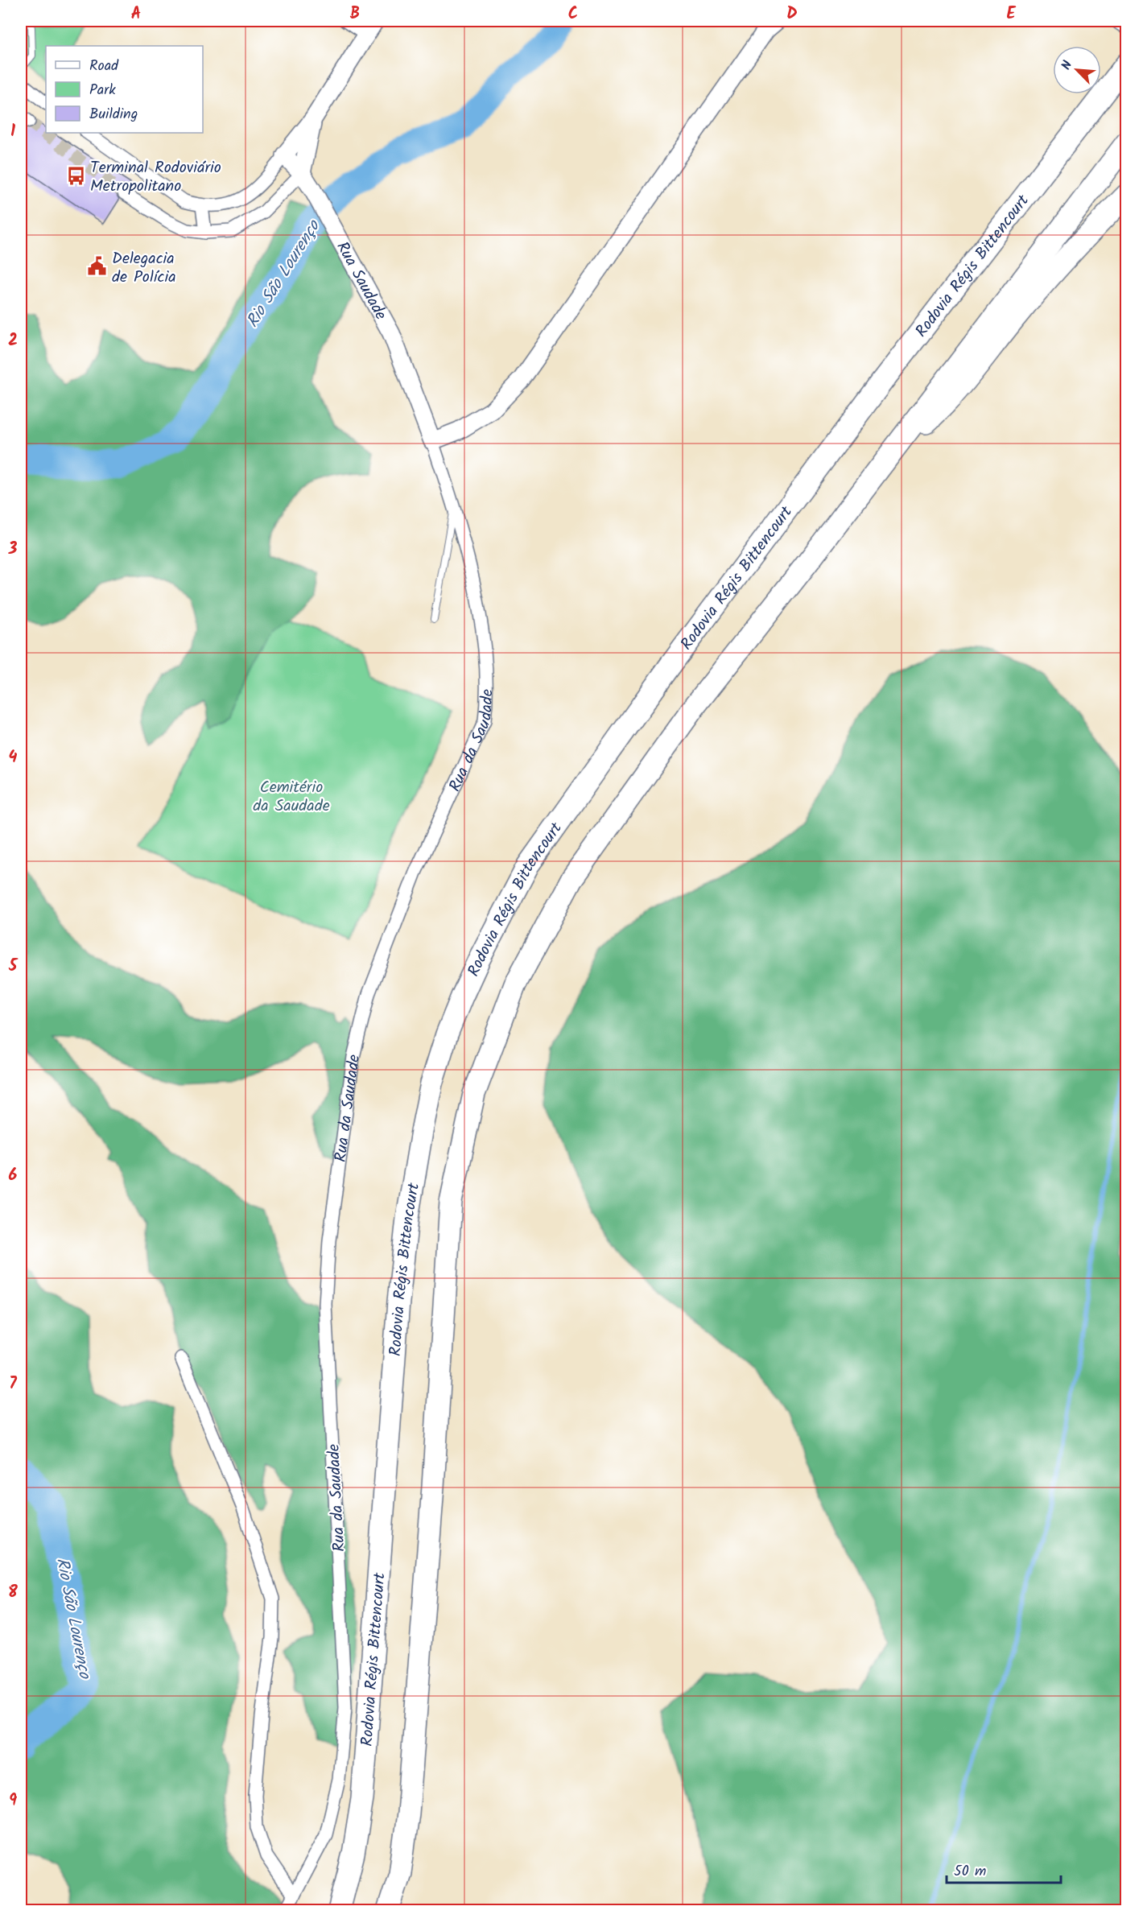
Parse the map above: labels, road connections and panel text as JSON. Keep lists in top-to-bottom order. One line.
{"streets":{"highway":["Rodovia Régis Bittencourt"],"street":["Rua Saudade","Rua da Saudade"]},"crossings":[["Rua Saudade","Rua da Saudade"]],"water":["Rio São Lourenço"],"parks":["Cemitério da Saudade"],"places":{"bus stop":["Terminal Rodoviário Metropolitano"],"public building":["Delegacia de Polícia"]},"legend":["Road","Park","Building"],"scale_bar":"50 m","north":"top left","grid":{"columns":["A","B","C","D","E"],"rows":["1","2","3","4","5","6","7","8","9"]}}
